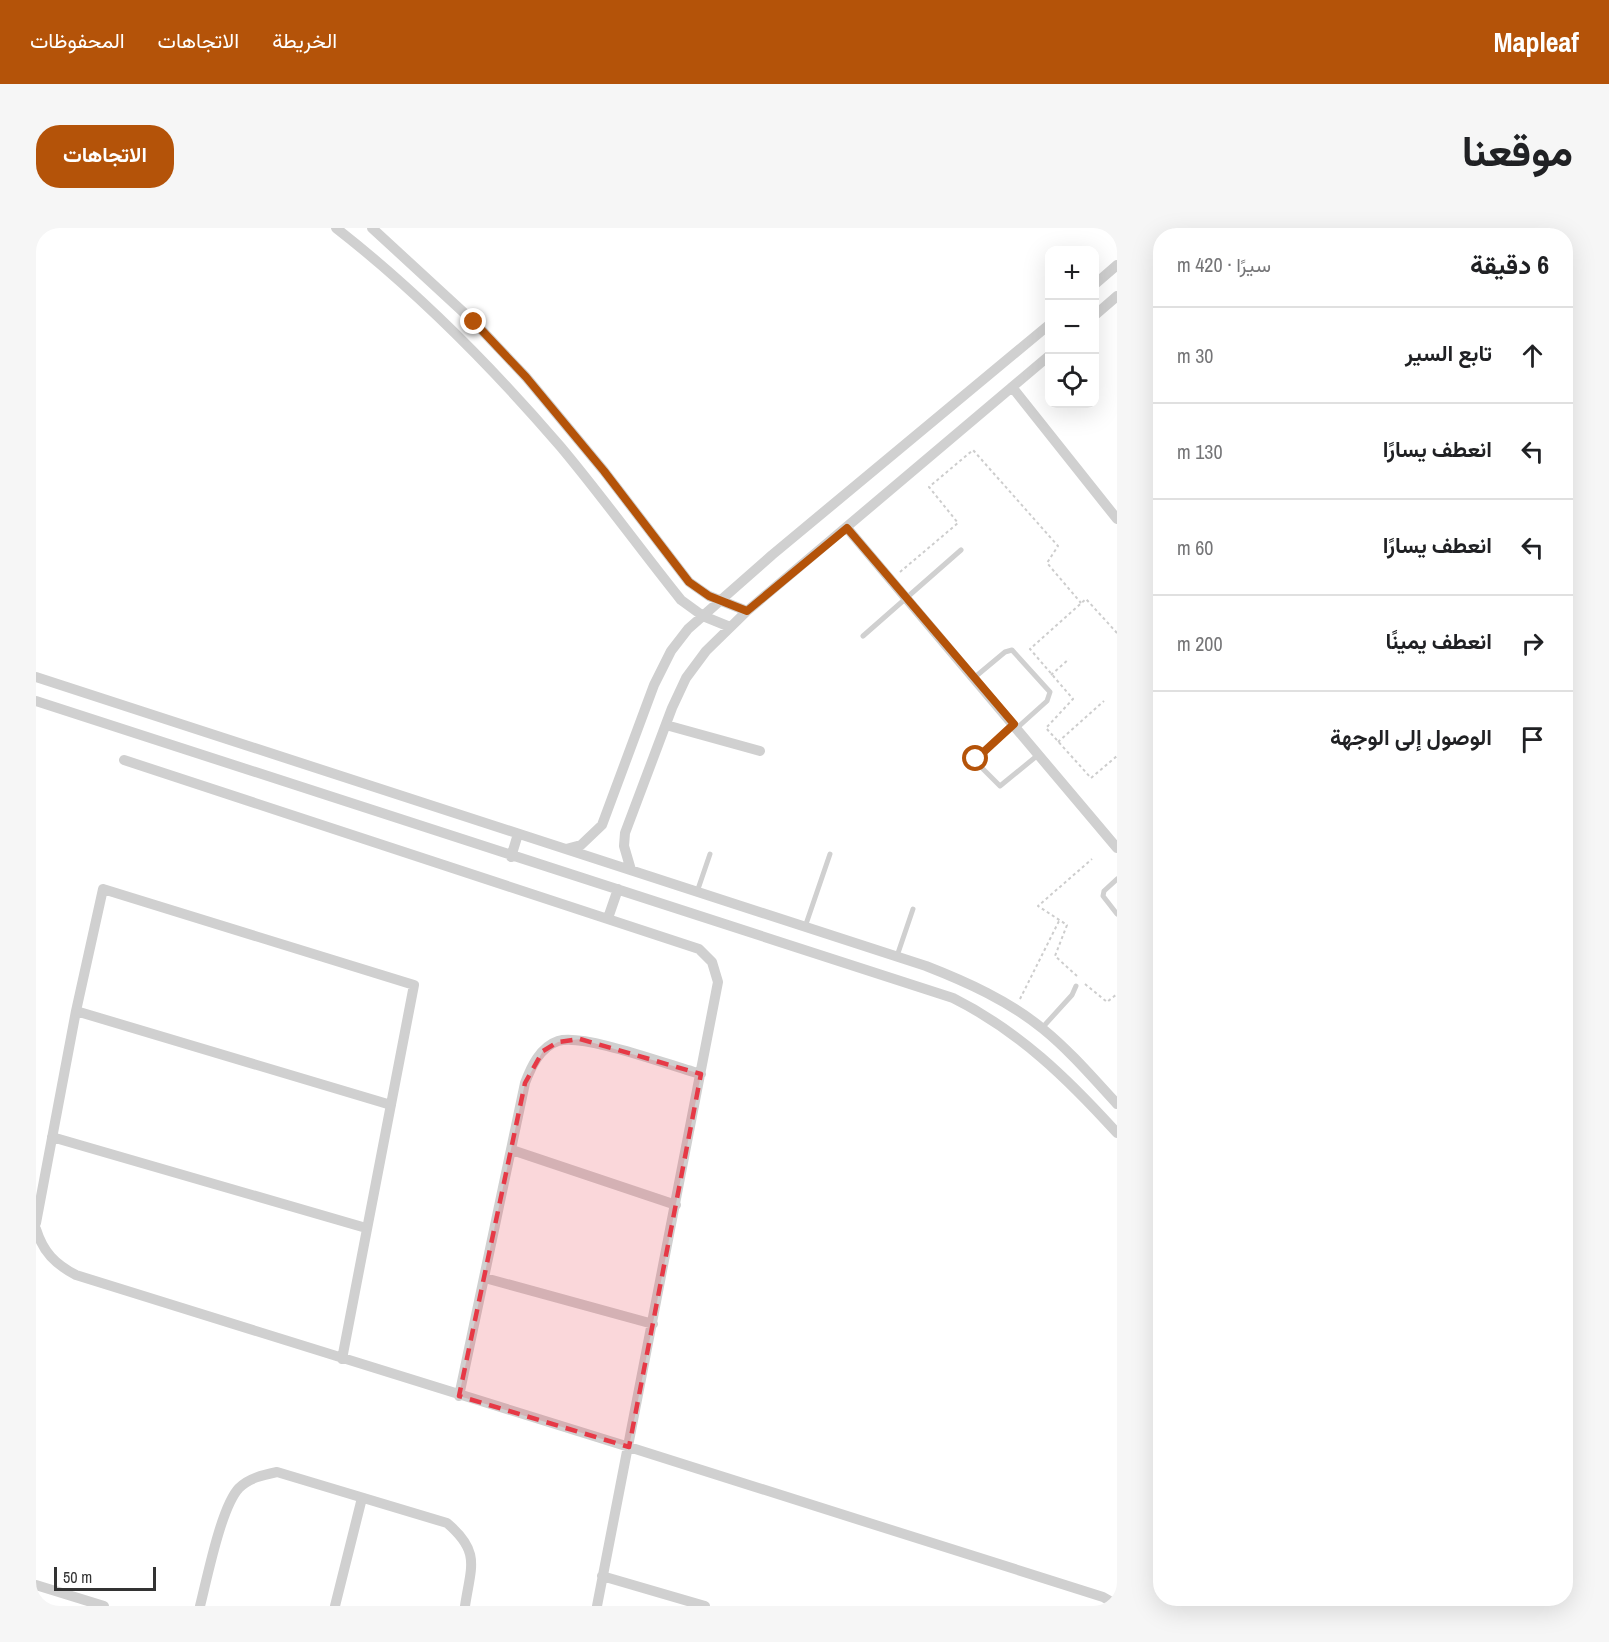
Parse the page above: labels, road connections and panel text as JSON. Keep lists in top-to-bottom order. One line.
{"scale_bar":"50 m","page":{"header":"Mapleaf","nav":["الخريطة","الاتجاهات","المحفوظات"],"title":"موقعنا","buttons":"الاتجاهات","heading":["6 دقيقة","سيرًا · 420 m"],"map_buttons":["+","−"],"list":[["تابع السير","30 m"],["انعطف يسارًا","130 m"],["انعطف يسارًا","60 m"],["انعطف يمينًا","200 m"],"الوصول إلى الوجهة"],"scale":"50 m"}}
